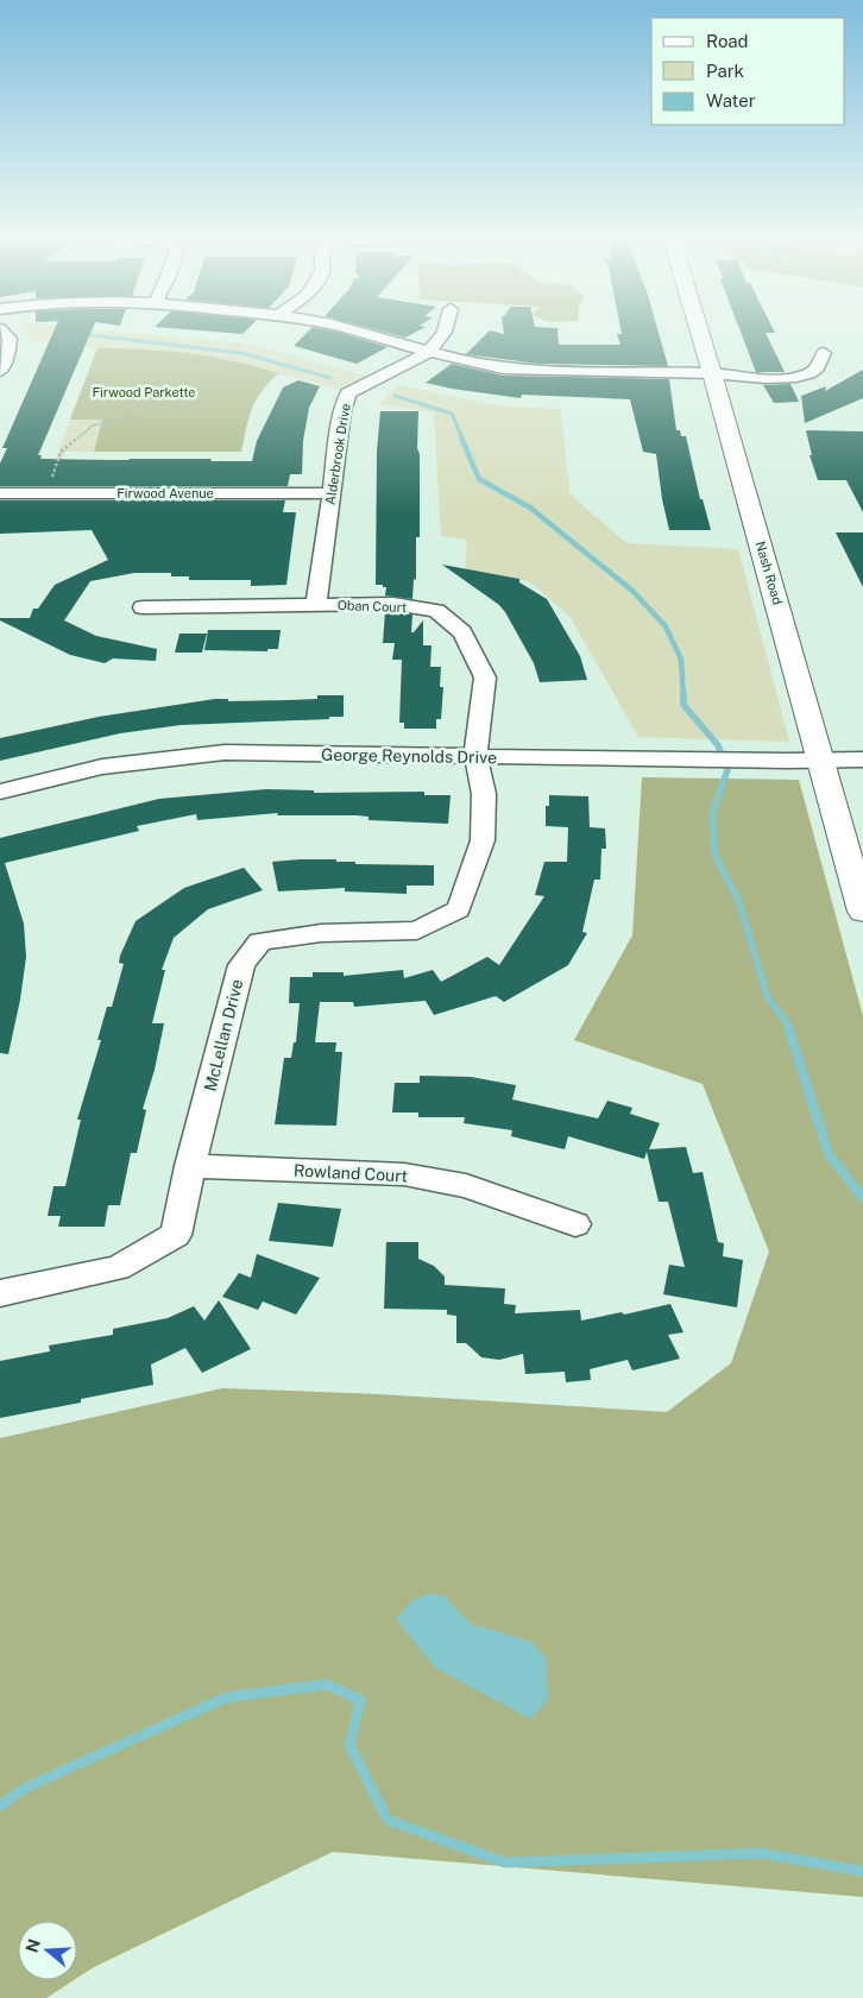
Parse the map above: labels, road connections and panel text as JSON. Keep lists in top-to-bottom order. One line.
{"streets":{"street":["Alderbrook Drive","Firwood Avenue","Nash Road","Oban Court","George Reynolds Drive","McLellan Drive","Rowland Court"]},"crossings":[["Alderbrook Drive","Firwood Avenue"],["Alderbrook Drive","Oban Court"],["Nash Road","George Reynolds Drive"],["Oban Court","George Reynolds Drive"],["Oban Court","McLellan Drive"],["George Reynolds Drive","McLellan Drive"],["McLellan Drive","Rowland Court"]],"parks":["Firwood Parkette"],"legend":["Road","Park","Water"],"north":"left"}
